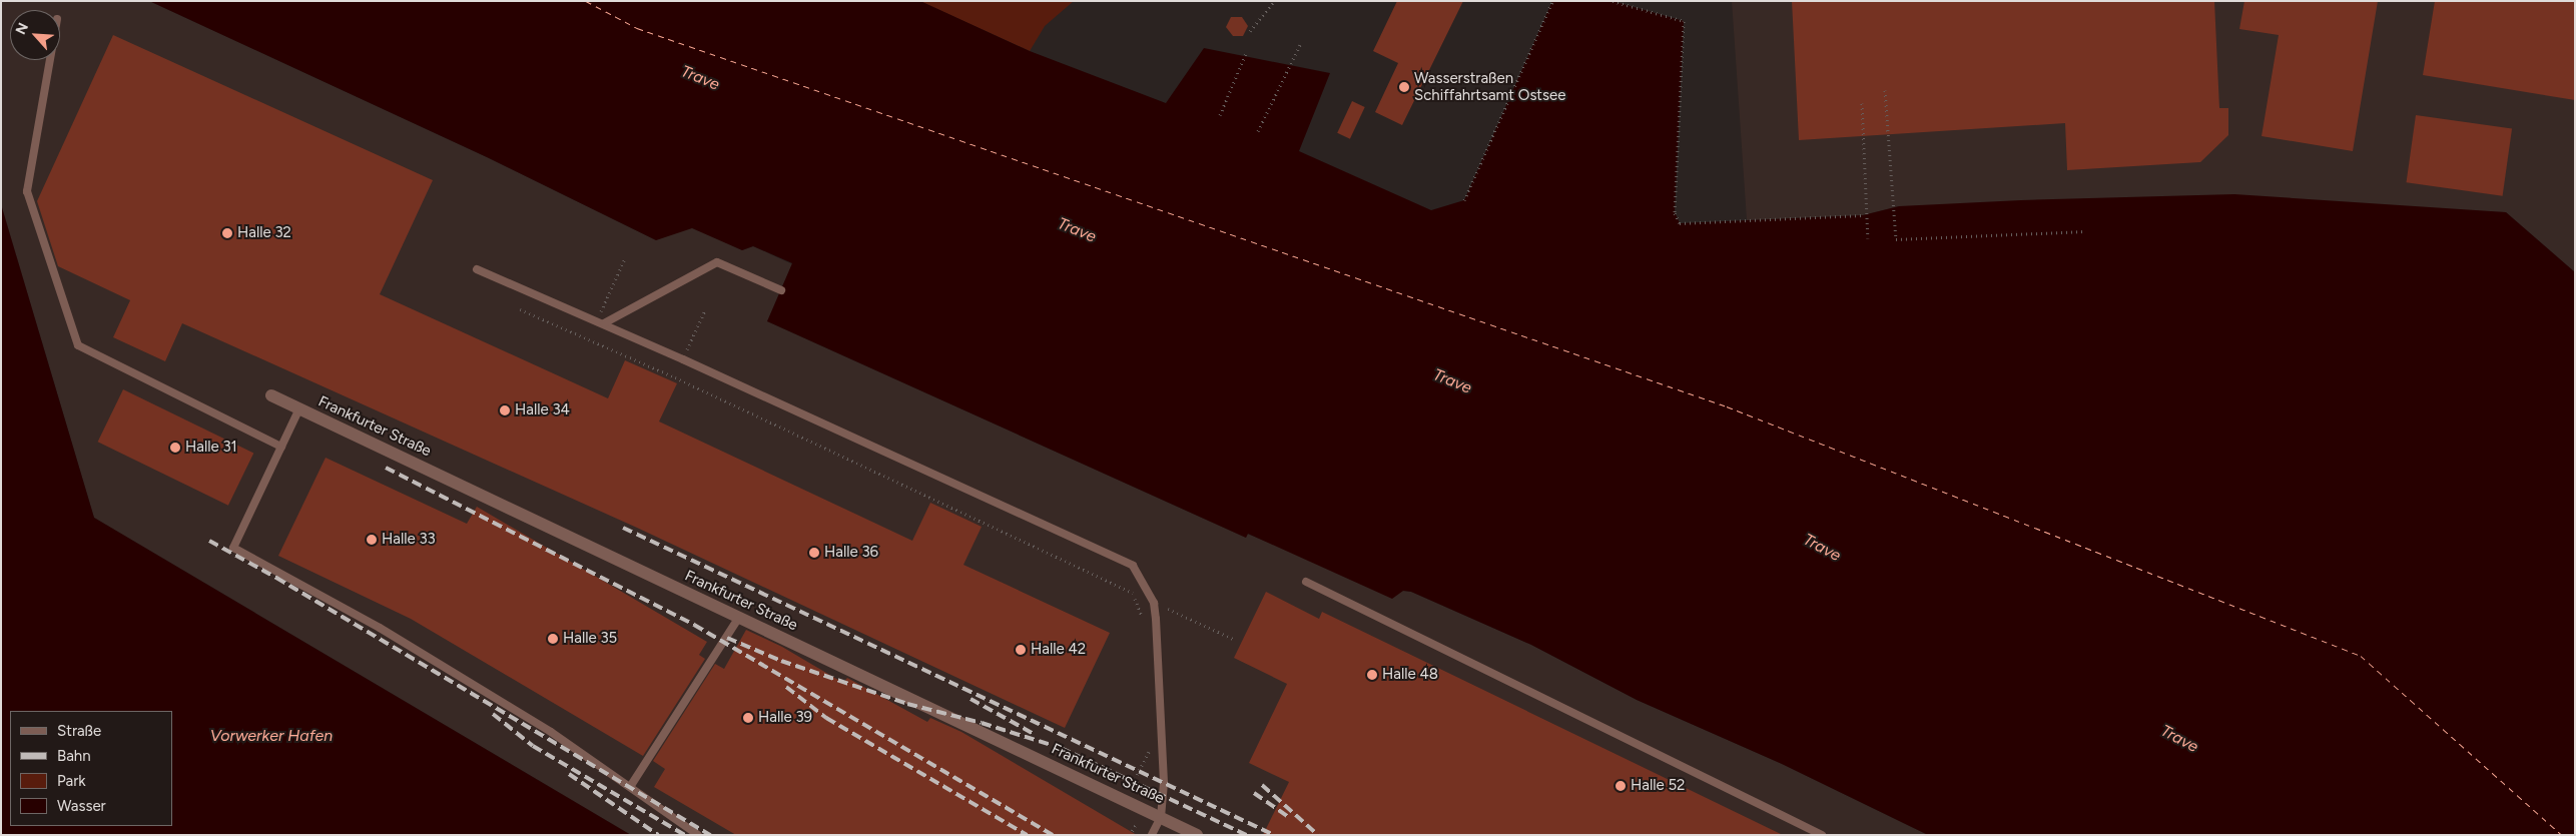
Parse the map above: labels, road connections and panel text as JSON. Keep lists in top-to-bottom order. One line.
{"streets":{"street":["Frankfurter Straße"]},"water":["Trave","Vorwerker Hafen"],"places":["Wasserstraßen Schiffahrtsamt Ostsee","Halle 32","Halle 34","Halle 31","Halle 33","Halle 36","Halle 35","Halle 42","Halle 48","Halle 39","Halle 52"],"legend":["Straße","Bahn","Park","Wasser"],"north":"top left"}
